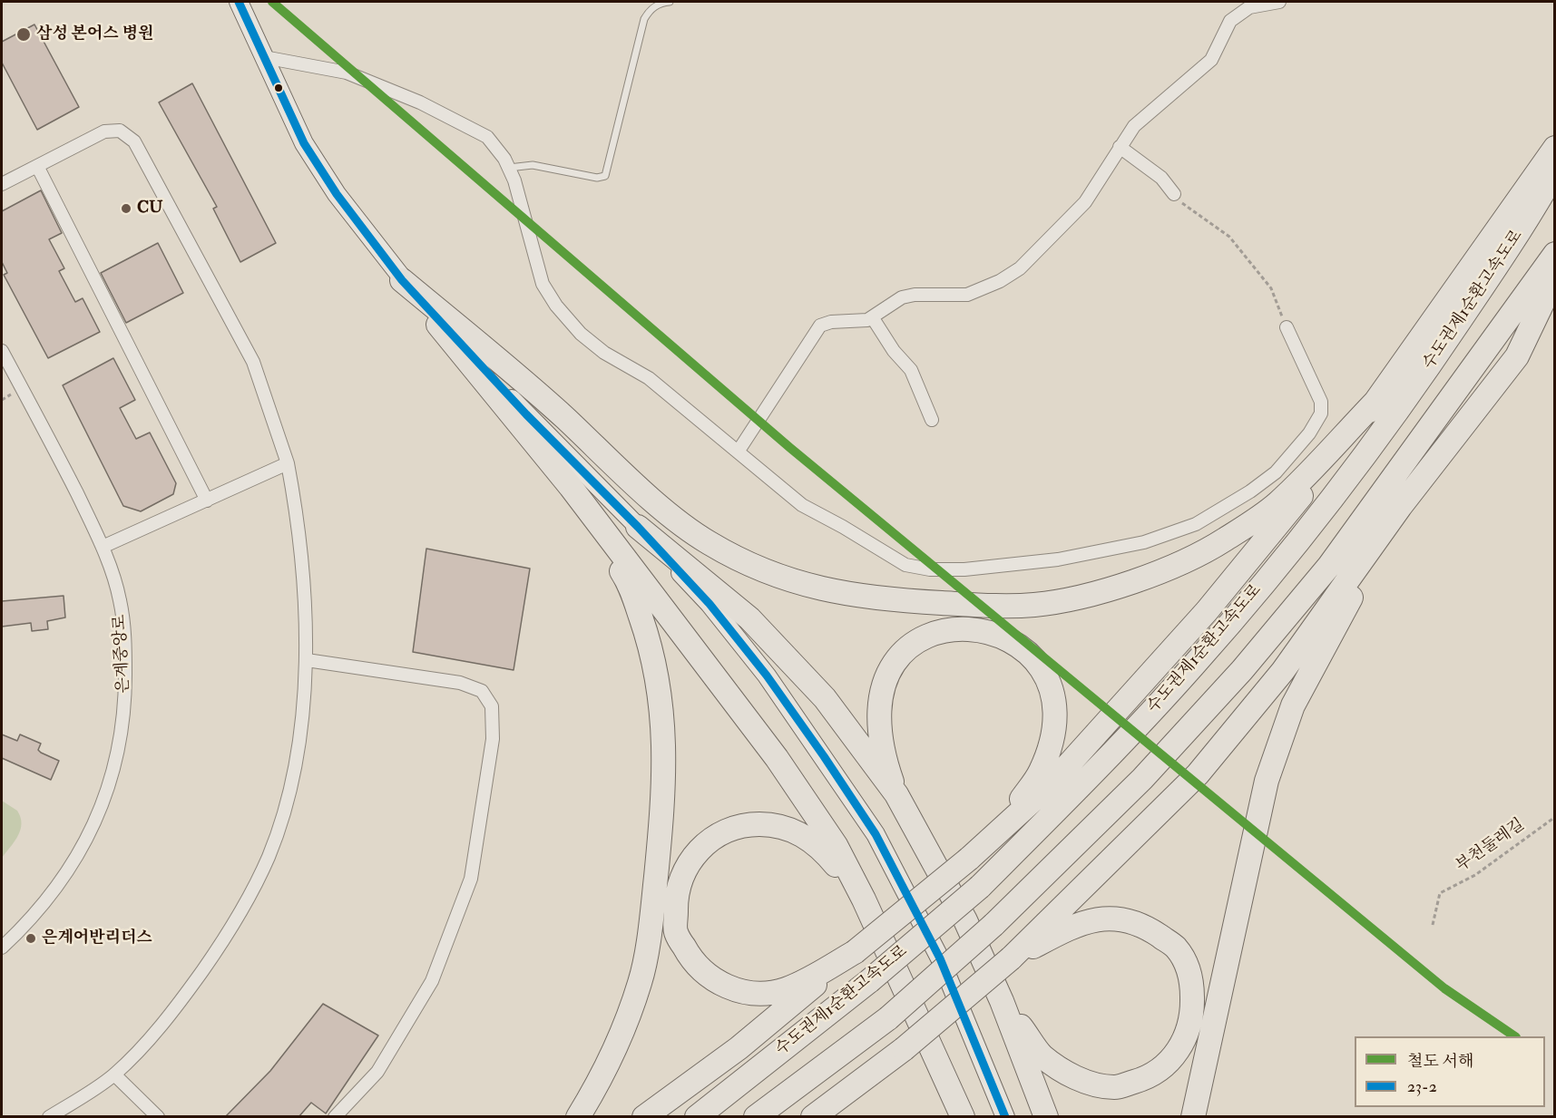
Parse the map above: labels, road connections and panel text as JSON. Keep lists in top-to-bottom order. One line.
{"streets":{"highway":["수도권제1순환고속도로"],"street":["은계중앙로"],"path":["부천둘레길"]},"places":["삼성 본어스 병원","CU","은계어반리더스"],"lines":["rail line 서해","transit line 23-2"],"legend":["철도 서해","23-2"]}
